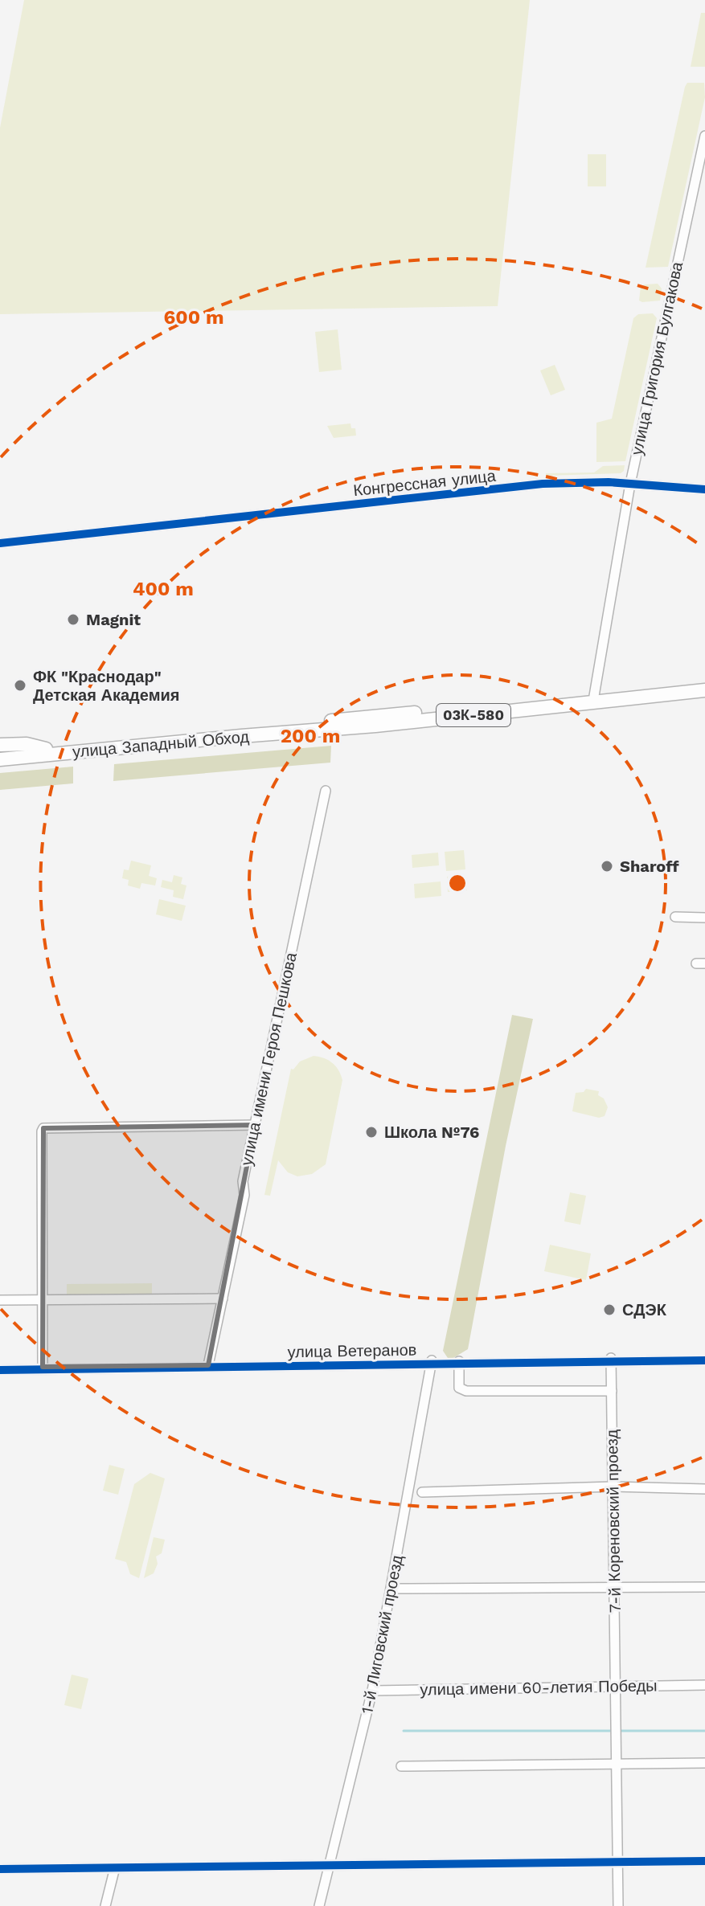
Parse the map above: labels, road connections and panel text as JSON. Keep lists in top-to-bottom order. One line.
{"streets":{"highway":["03К-580","улица Западный Обход"],"street":["улица Григория Булгакова","Конгрессная улица","улица имени Героя Пешкова","улица Ветеранов","7-й Кореновский проезд","1-й Лиговский проезд","улица имени 60-летия Победы"]},"crossings":[["улица Григория Булгакова","Конгрессная улица"],["улица Григория Булгакова","улица Западный Обход"],["улица имени Героя Пешкова","улица Ветеранов"],["улица Ветеранов","7-й Кореновский проезд"],["улица Ветеранов","1-й Лиговский проезд"],["7-й Кореновский проезд","улица имени 60-летия Победы"],["1-й Лиговский проезд","улица имени 60-летия Победы"]],"places":["Magnit","ФК \"Краснодар\" Детская Академия","Sharoff","Школа №76","СДЭК"],"rings":["600 m","400 m","200 m"]}
